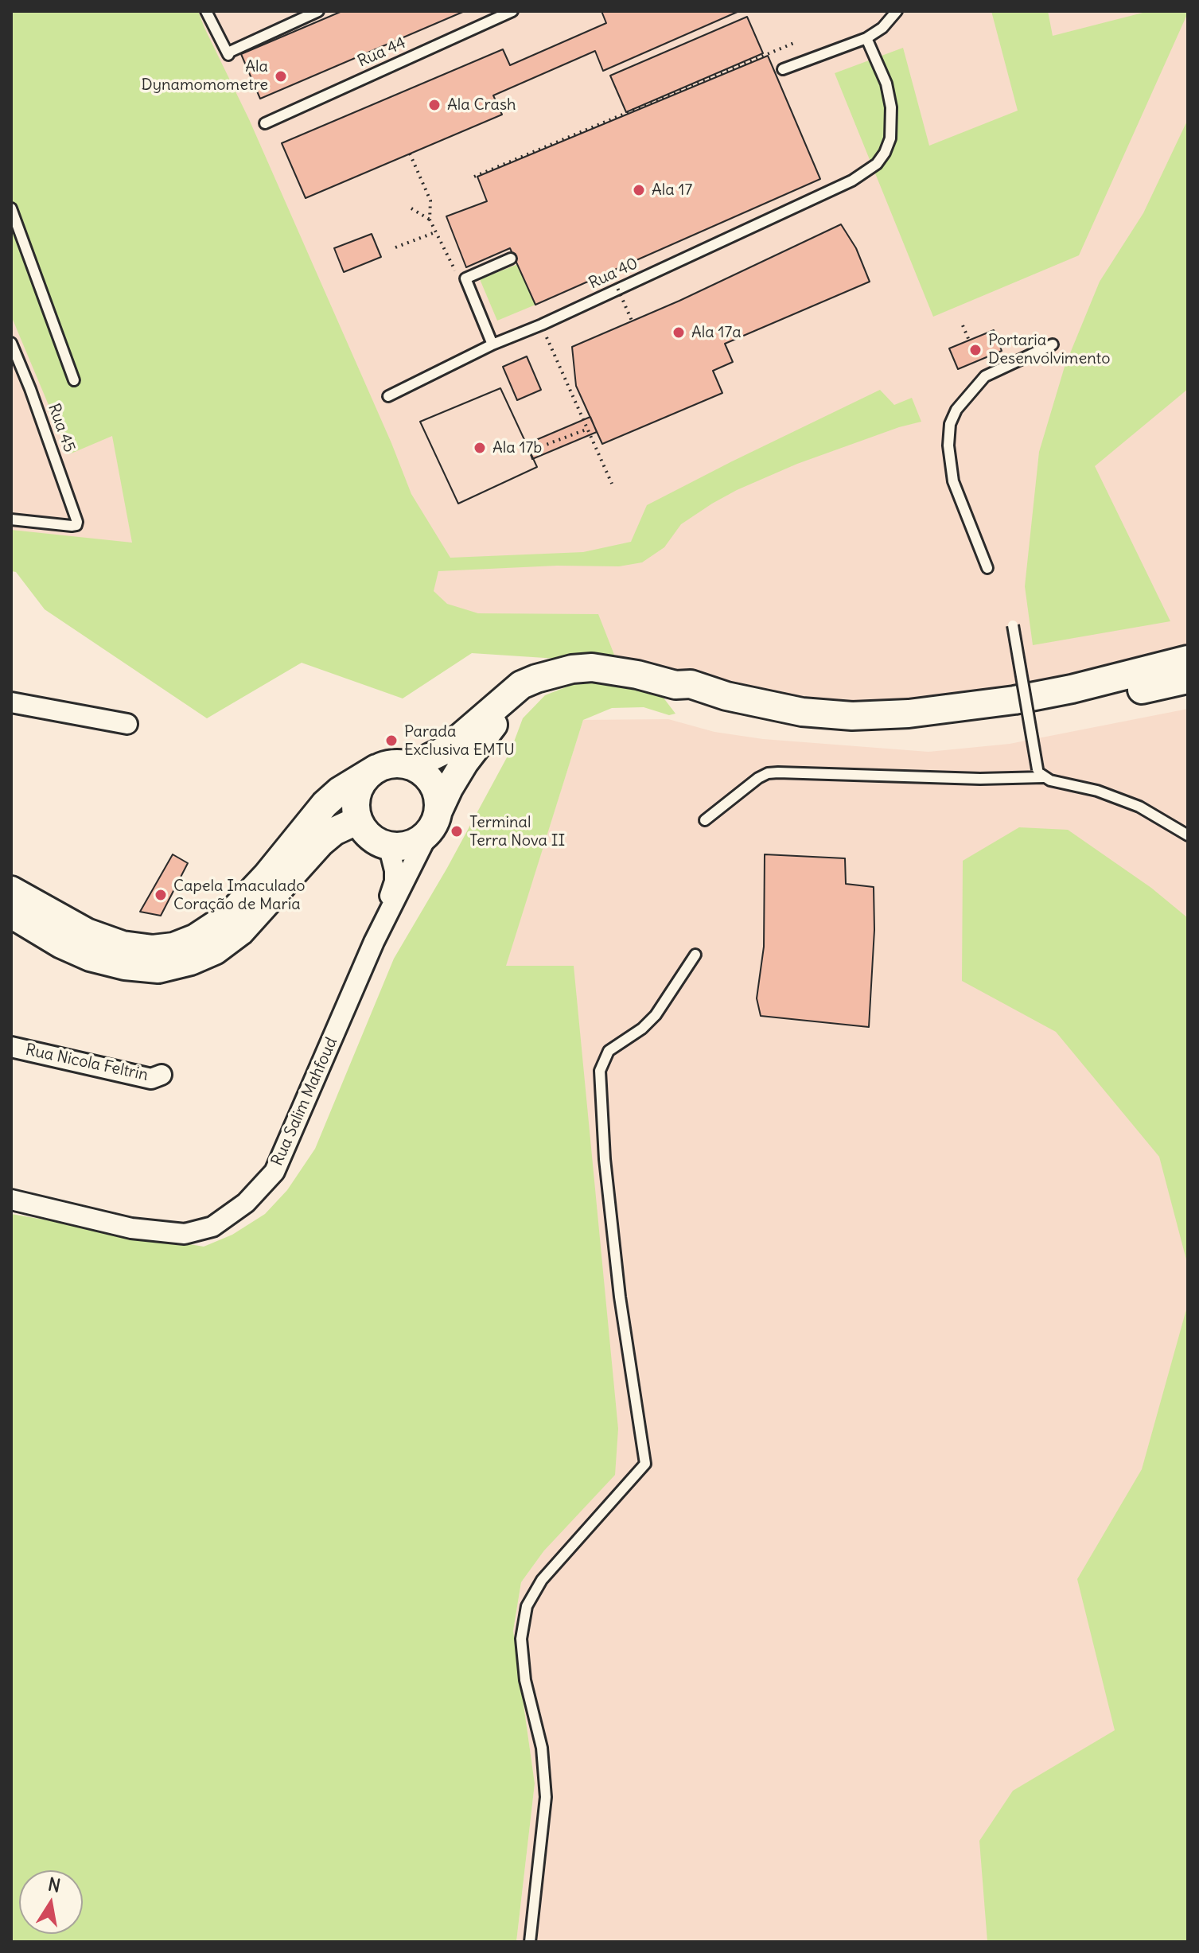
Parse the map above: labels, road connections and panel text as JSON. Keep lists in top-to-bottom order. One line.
{"streets":{"street":["Rua Nicola Feltrin","Rua Salim Mahfoud"],"lane":["Rua 44","Rua 40","Rua 45"]},"places":["Ala Dynamomometre","Ala Crash","Ala 17","Ala 17a","Portaria Desenvolvimento","Ala 17b","Parada Exclusiva EMTU","Terminal Terra Nova II","Capela Imaculado Coração de Maria"],"north":"top"}
